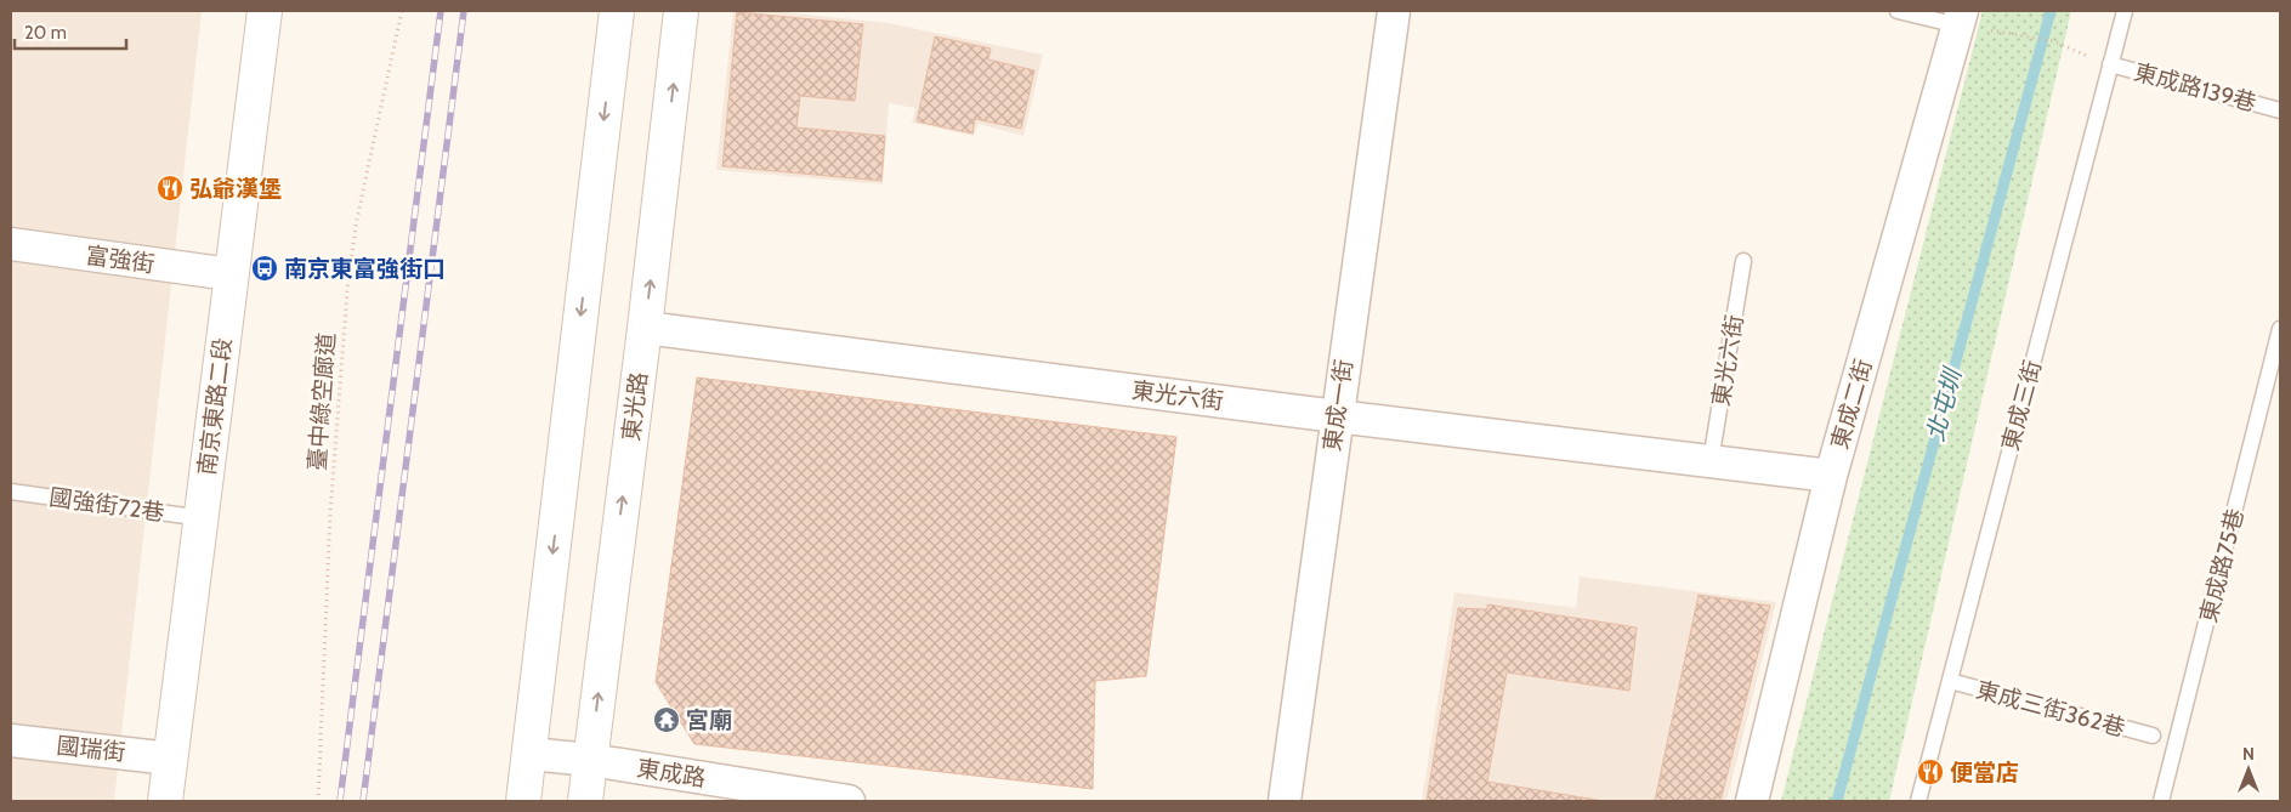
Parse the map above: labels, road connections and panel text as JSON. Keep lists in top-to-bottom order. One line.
{"streets":{"street":["富強街","東光六街","東成二街","東成一街","南京東路二段","東光路","國瑞街","東成路"],"lane":["東成路139巷","東成三街","國強街72巷","東成路75巷","東成三街362巷"],"path":["臺中綠空廊道"]},"crossings":[["東成路139巷","東成三街"],["富強街","南京東路二段"],["東光六街","東成二街"],["東光六街","東成一街"],["東光六街","東光路"],["東成三街","東成三街362巷"],["南京東路二段","國強街72巷"],["南京東路二段","國瑞街"],["東光路","東成路"]],"water":["北屯圳"],"places":{"restaurant":["弘爺漢堡","便當店"],"bus stop":["南京東富強街口"],"temple":["宮廟"]},"scale_bar":"20 m","north":"top"}
